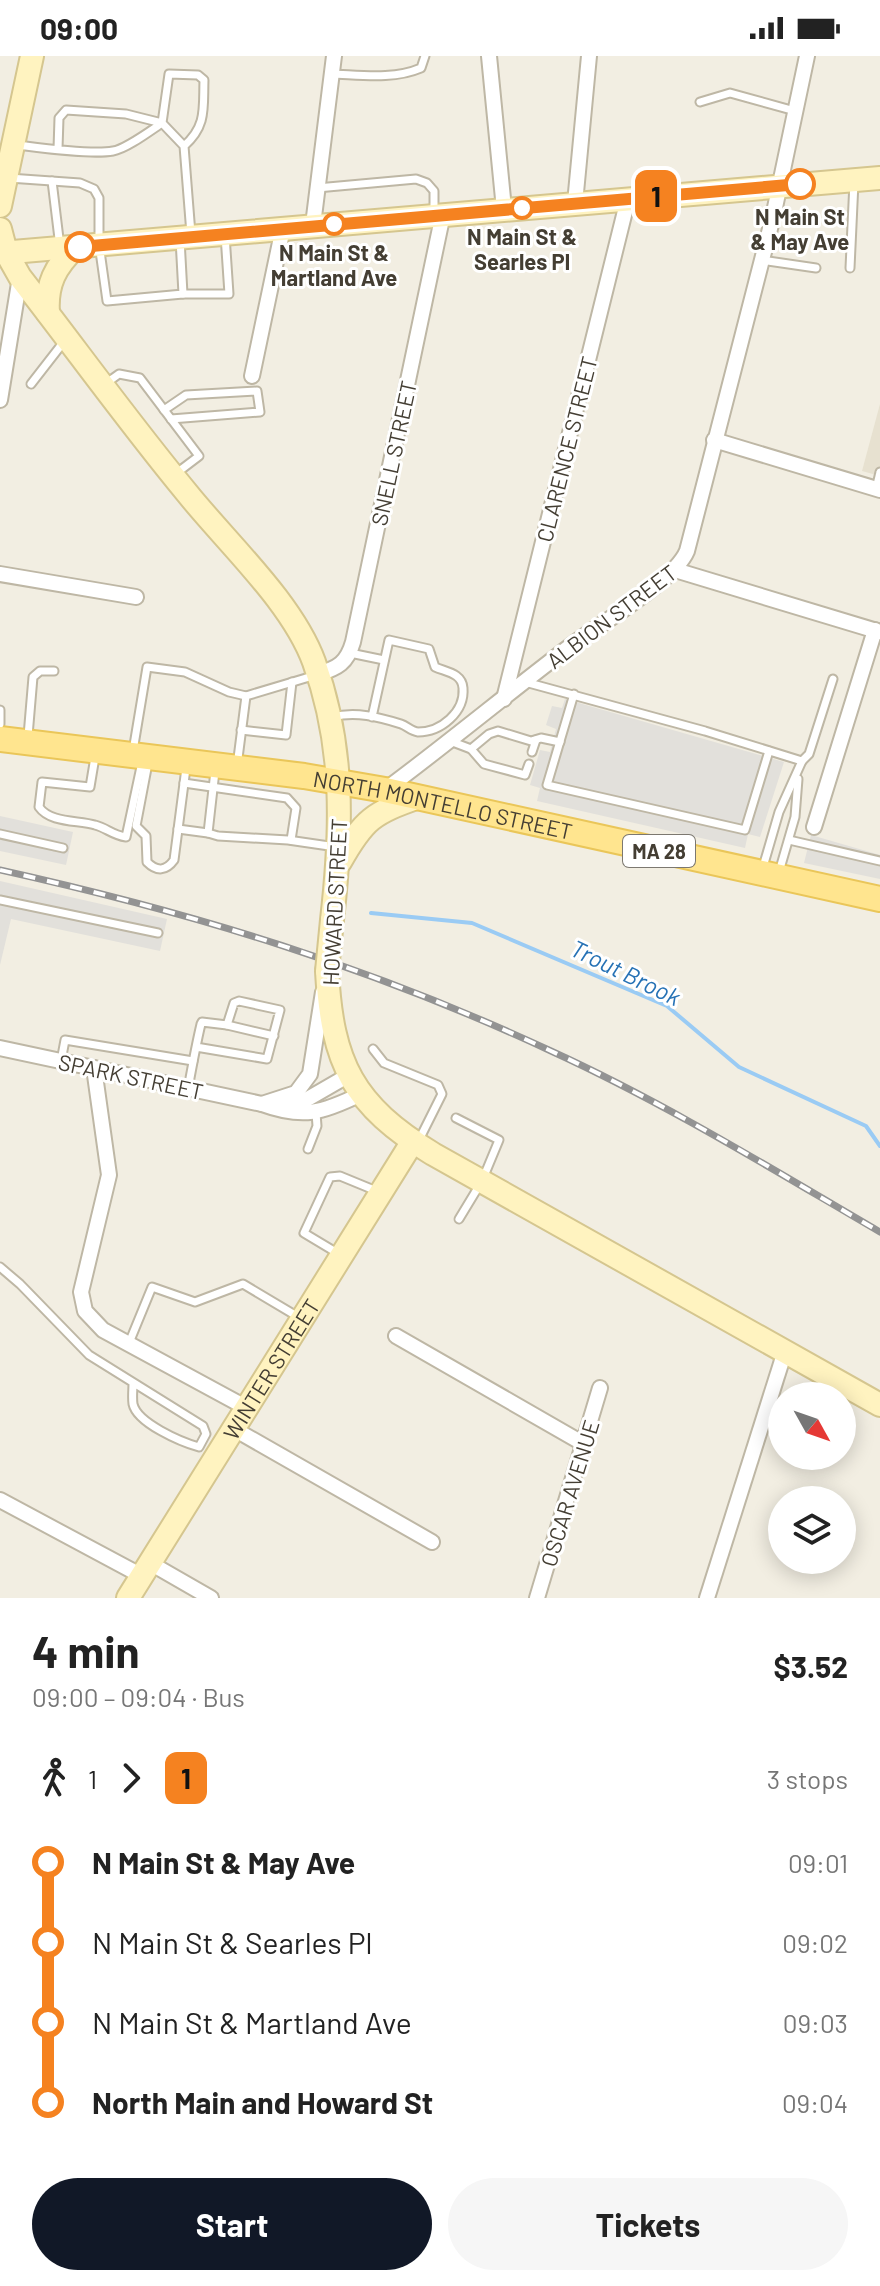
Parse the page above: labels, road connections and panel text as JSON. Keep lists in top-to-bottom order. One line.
{"streets":{"main road":["NORTH MONTELLO STREET","MA 28","HOWARD STREET","WINTER STREET"],"street":["CLARENCE STREET","SNELL STREET","ALBION STREET","SPARK STREET","OSCAR AVENUE"]},"crossings":[["CLARENCE STREET","ALBION STREET"],["ALBION STREET","NORTH MONTELLO STREET"],["NORTH MONTELLO STREET","HOWARD STREET"],["HOWARD STREET","SPARK STREET"],["HOWARD STREET","WINTER STREET"]],"water":["Trout Brook"],"places":["N Main St & May Ave","N Main St & Searles Pl","N Main St & Martland Ave"],"lines":["bus line 1"],"north":"bottom right","page":{"status":"09:00","on_map":"1","heading":["4 min","09:00 – 09:04 · Bus","$3.52"],"legs":["1","1","3 stops"],"list":[{"name":"N Main St & May Ave","value":"09:01"},{"name":"N Main St & Searles Pl","value":"09:02"},{"name":"N Main St & Martland Ave","value":"09:03"},{"name":"North Main and Howard St","value":"09:04"}],"buttons":["Start","Tickets"]}}
